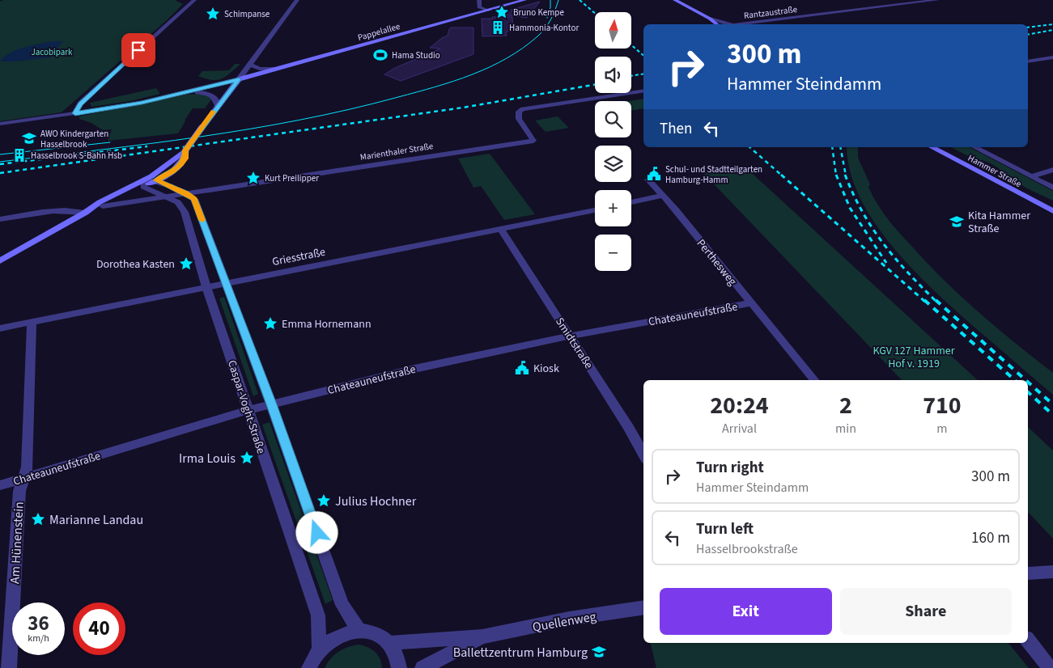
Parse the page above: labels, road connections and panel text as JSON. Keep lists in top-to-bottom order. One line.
{"streets":{"main road":["Pappelallee","Hammer Straße"],"street":["Rantzaustraße","Marienthaler Straße","Griesstraße","Perthesweg","Chateauneufstraße","Smidtstraße","Caspar-Voght-Straße","Am Hünenstein","Quellenweg"]},"crossings":[["Marienthaler Straße","Caspar-Voght-Straße"],["Griesstraße","Smidtstraße"],["Griesstraße","Caspar-Voght-Straße"],["Griesstraße","Am Hünenstein"],["Perthesweg","Chateauneufstraße"],["Chateauneufstraße","Smidtstraße"],["Chateauneufstraße","Caspar-Voght-Straße"],["Chateauneufstraße","Am Hünenstein"]],"parks":["Jacobipark","KGV 127 Hammer Hof v. 1919"],"places":{"place":["Bruno Kempe","Schimpanse","Kurt Preilipper","Dorothea Kasten","Emma Hornemann","Irma Louis","Julius Hochner","Marianne Landau"],"building":["Hammonia-Kontor","Hasselbrook S-Bahn Hsb"],"sports":["Hama Studio"],"school or university":["AWO Kindergarten Hasselbrook","Kita Hammer Straße","Ballettzentrum Hamburg"],"public building":["Schul- und Stadtteilgarten Hamburg-Hamm","Kiosk"]},"north":"top","page":{"map_buttons":["+","−"],"turn":["300 m","Hammer Steindamm"],"then":"Then","eta":["20:24","Arrival","2","min","710","m"],"list":[{"name":"Turn right","note":"Hammer Steindamm","value":"300 m"},{"name":"Turn left","note":"Hasselbrookstraße","value":"160 m"}],"buttons":["Exit","Share"],"speed":"36 km/h","limit":"40"}}
